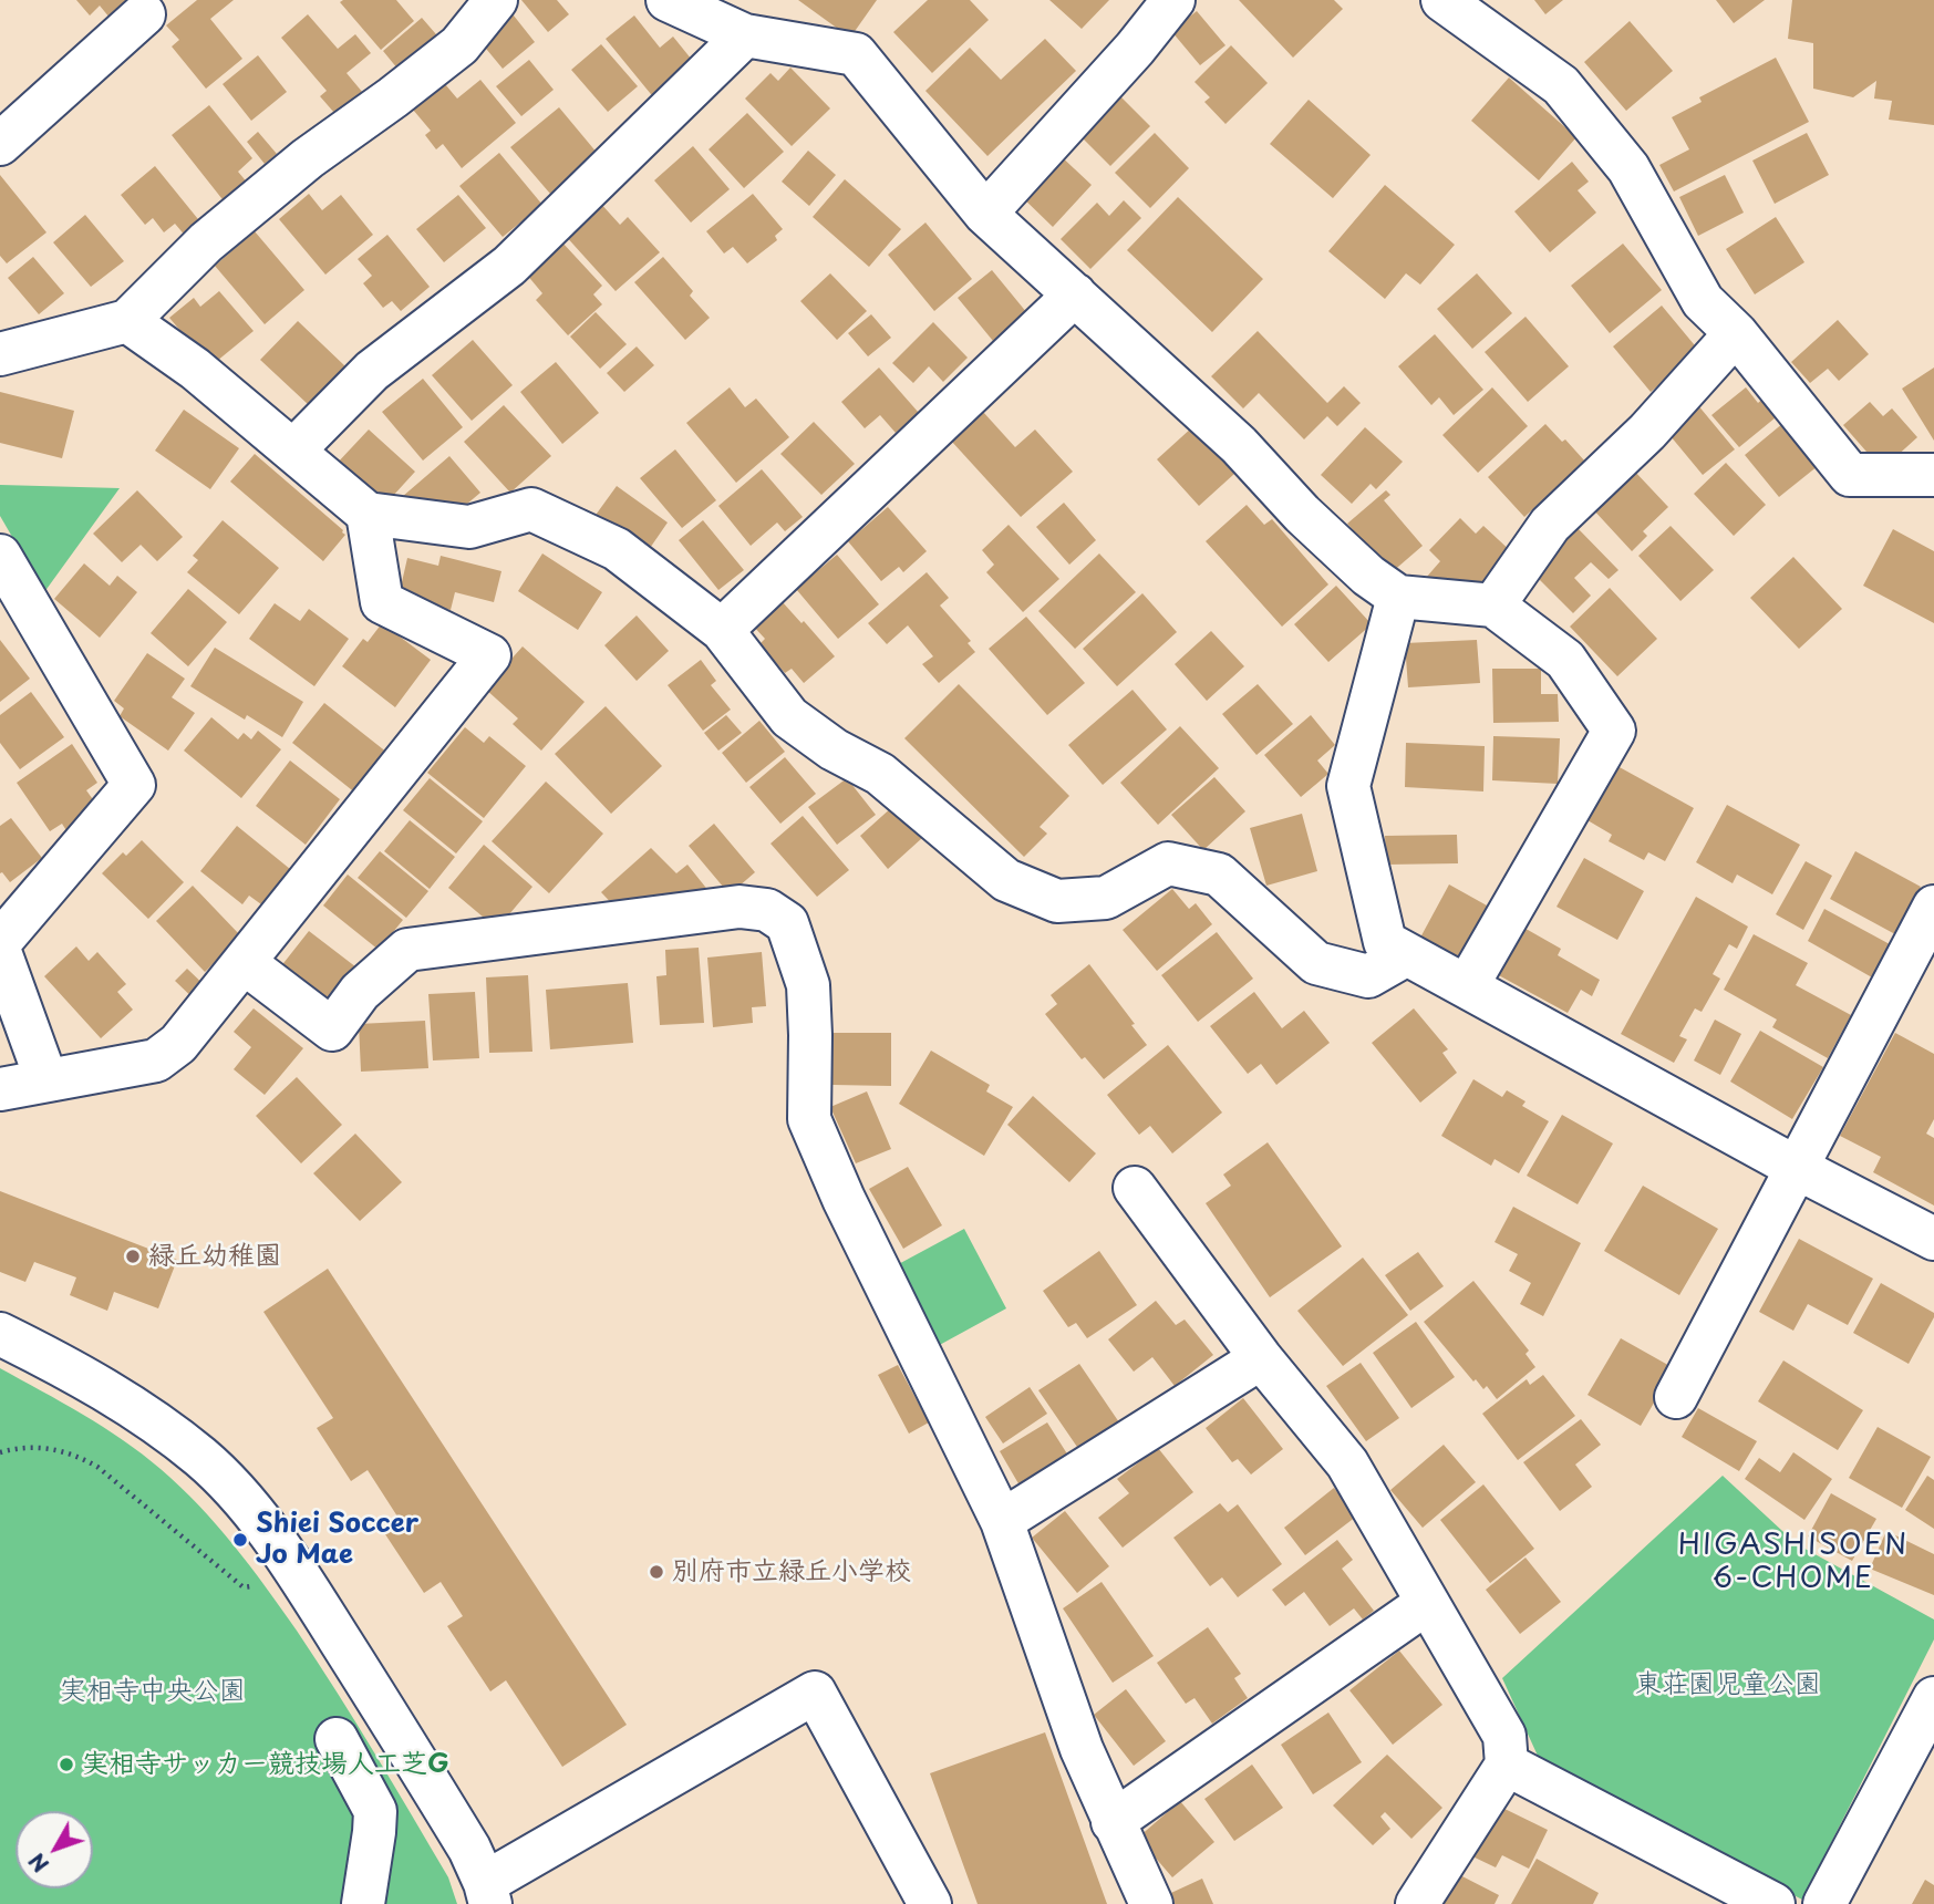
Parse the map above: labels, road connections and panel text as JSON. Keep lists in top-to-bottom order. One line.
{"districts":["HIGASHISOEN 6-CHOME"],"parks":["東荘園児童公園","実相寺中央公園"],"places":["緑丘幼稚園","Shiei Soccer Jo Mae","別府市立緑丘小学校","実相寺サッカー競技場人工芝G"],"north":"bottom left"}
